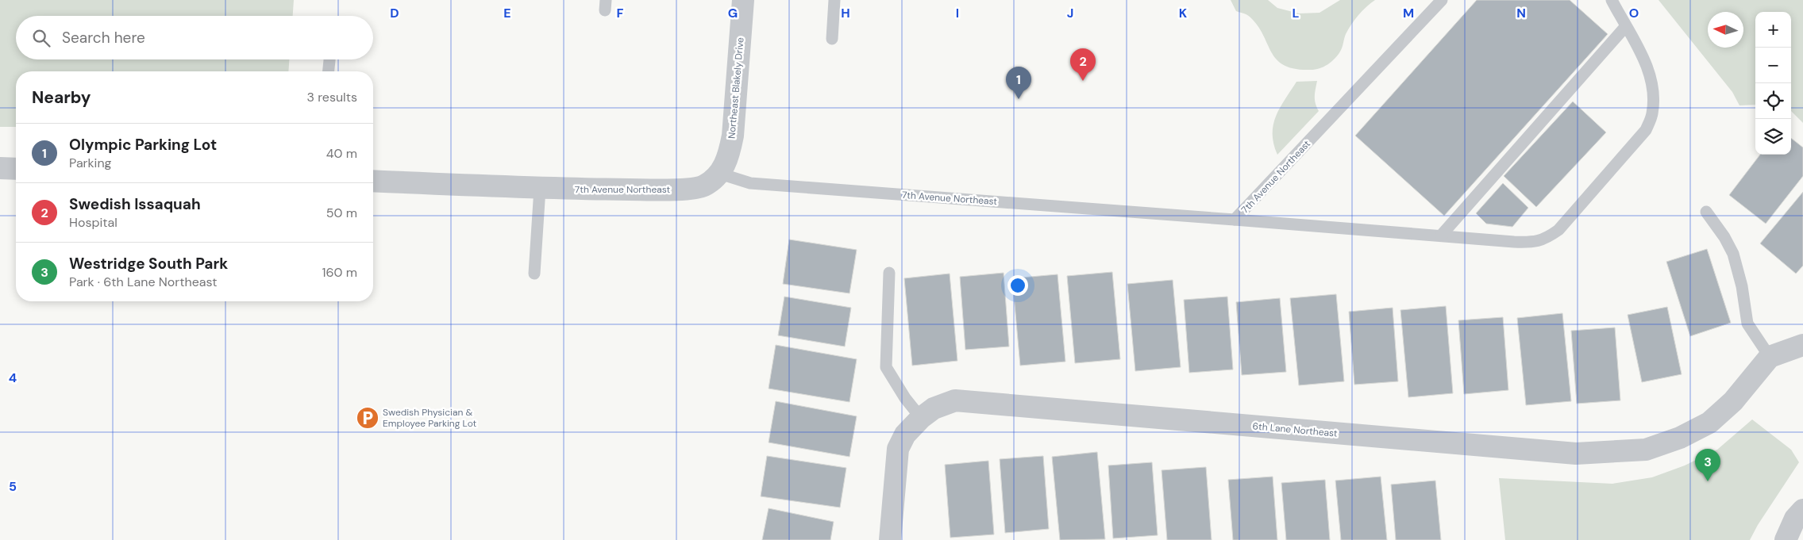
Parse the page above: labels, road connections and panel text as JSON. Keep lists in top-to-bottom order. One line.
{"streets":{"street":["Northeast Blakely Drive","7th Avenue Northeast","6th Lane Northeast"]},"crossings":[["Northeast Blakely Drive","7th Avenue Northeast"]],"places":{"parking":["Swedish Physician & Employee Parking Lot"]},"north":"left","page":{"map_buttons":["+","−"],"search":"Search here","pins":["2","1","3"],"heading":["Nearby","3 results"],"list":[{"mark":"1","name":"Olympic Parking Lot","note":"Parking","value":"40 m"},{"mark":"2","name":"Swedish Issaquah","note":"Hospital","value":"50 m"},{"mark":"3","name":"Westridge South Park","note":"Park · 6th Lane Northeast","value":"160 m"}]},"grid":{"columns":["D","E","F","G","H","I","J","K","L","M","N","O"],"rows":["4","5"]}}
